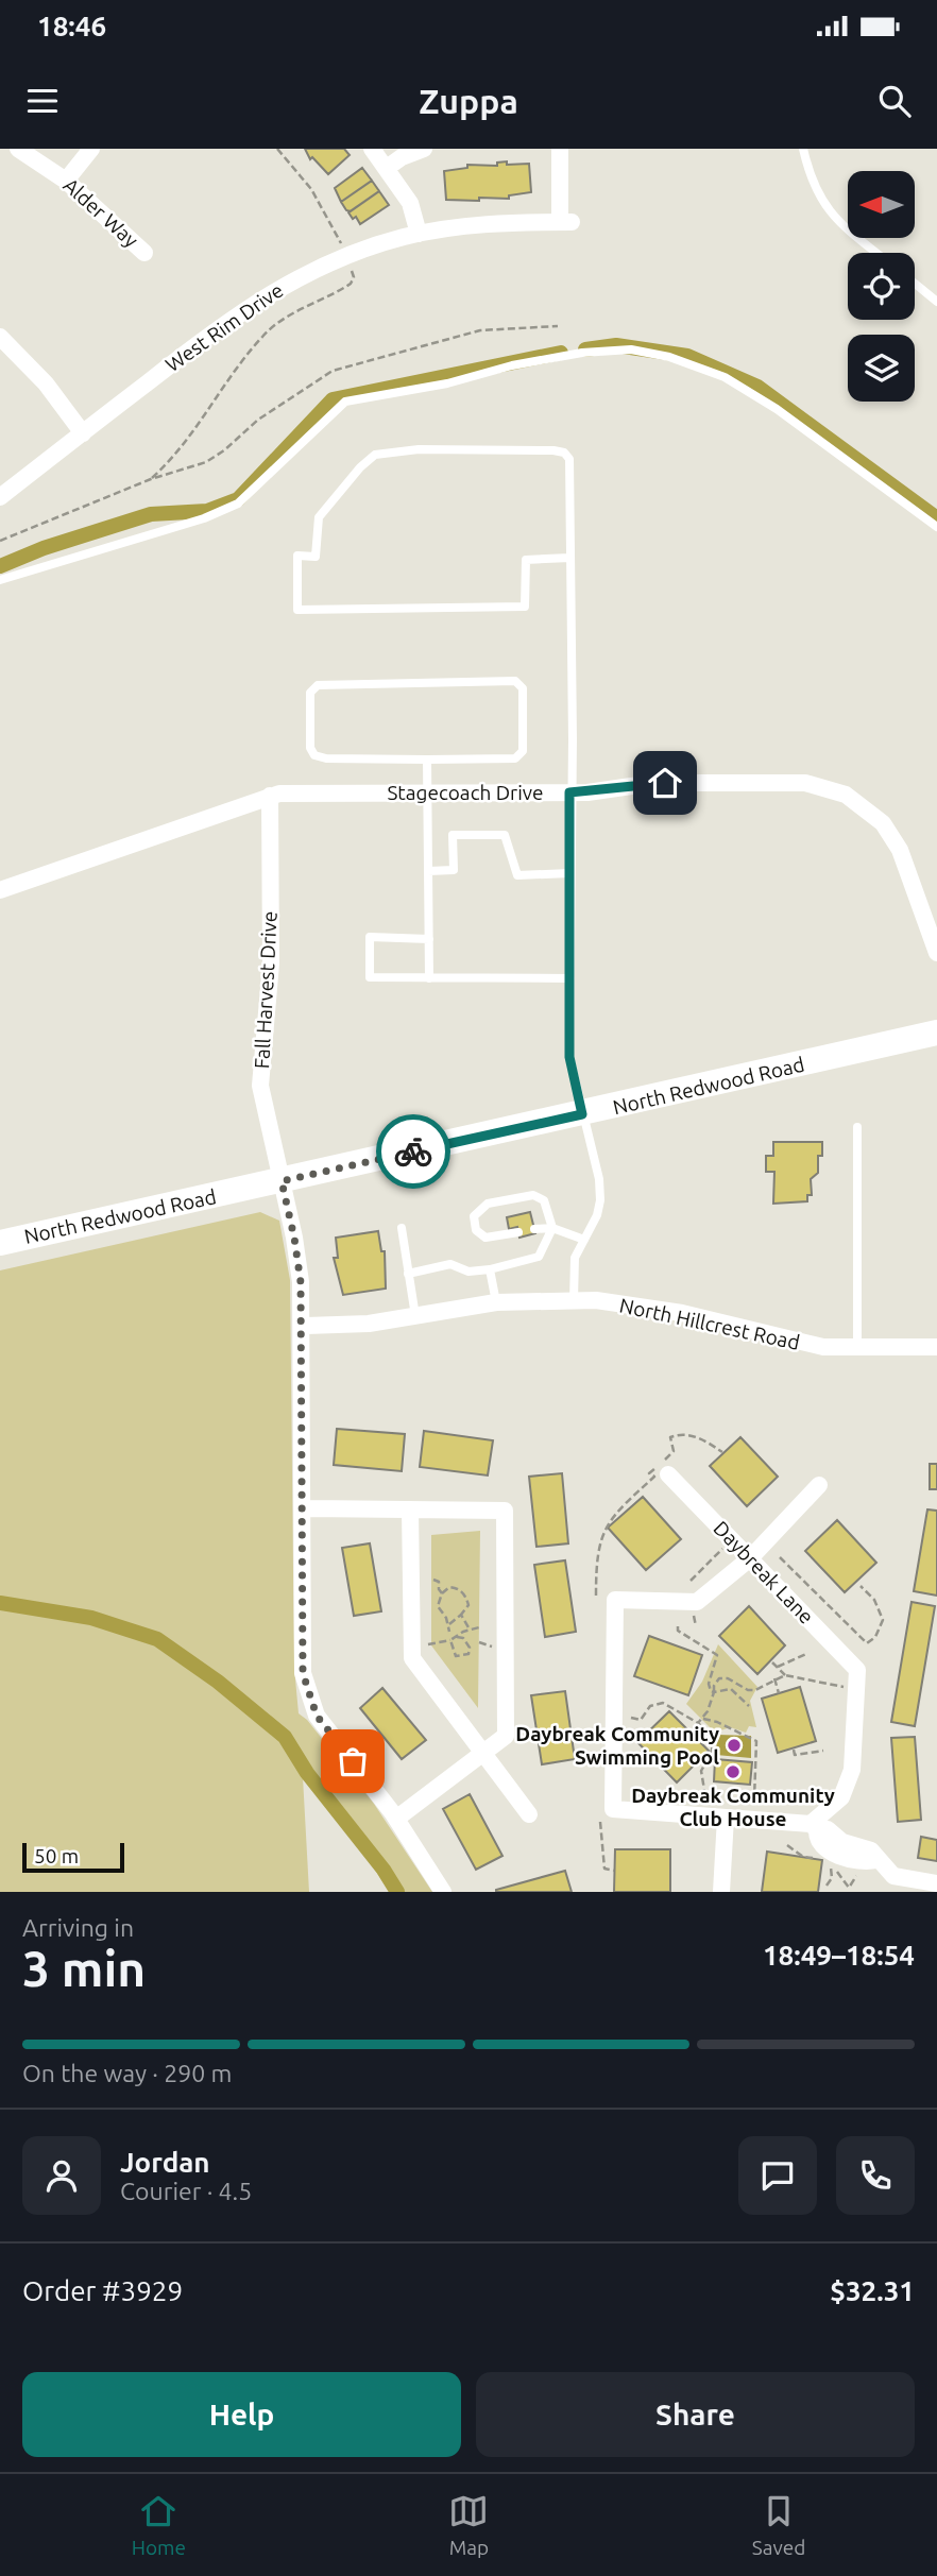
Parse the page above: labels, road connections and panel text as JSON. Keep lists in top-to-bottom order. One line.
{"streets":{"main road":["North Redwood Road"],"street":["Alder Way","West Rim Drive","Stagecoach Drive","Fall Harvest Drive","North Hillcrest Road","Daybreak Lane"]},"crossings":[["Stagecoach Drive","Fall Harvest Drive"],["Fall Harvest Drive","North Redwood Road"]],"places":["Daybreak Community Swimming Pool","Daybreak Community Club House"],"scale_bar":"50 m","north":"left","page":{"status":"18:46","header":"Zuppa","scale":"50 m","heading":["3 min","Arriving in","18:49–18:54"],"panel":["Jordan","Courier · 4.5","Order #3929","$32.31"],"bar":"On the way · 290 m","buttons":["Help","Share"],"tabs":["Home","Map","Saved"]}}
